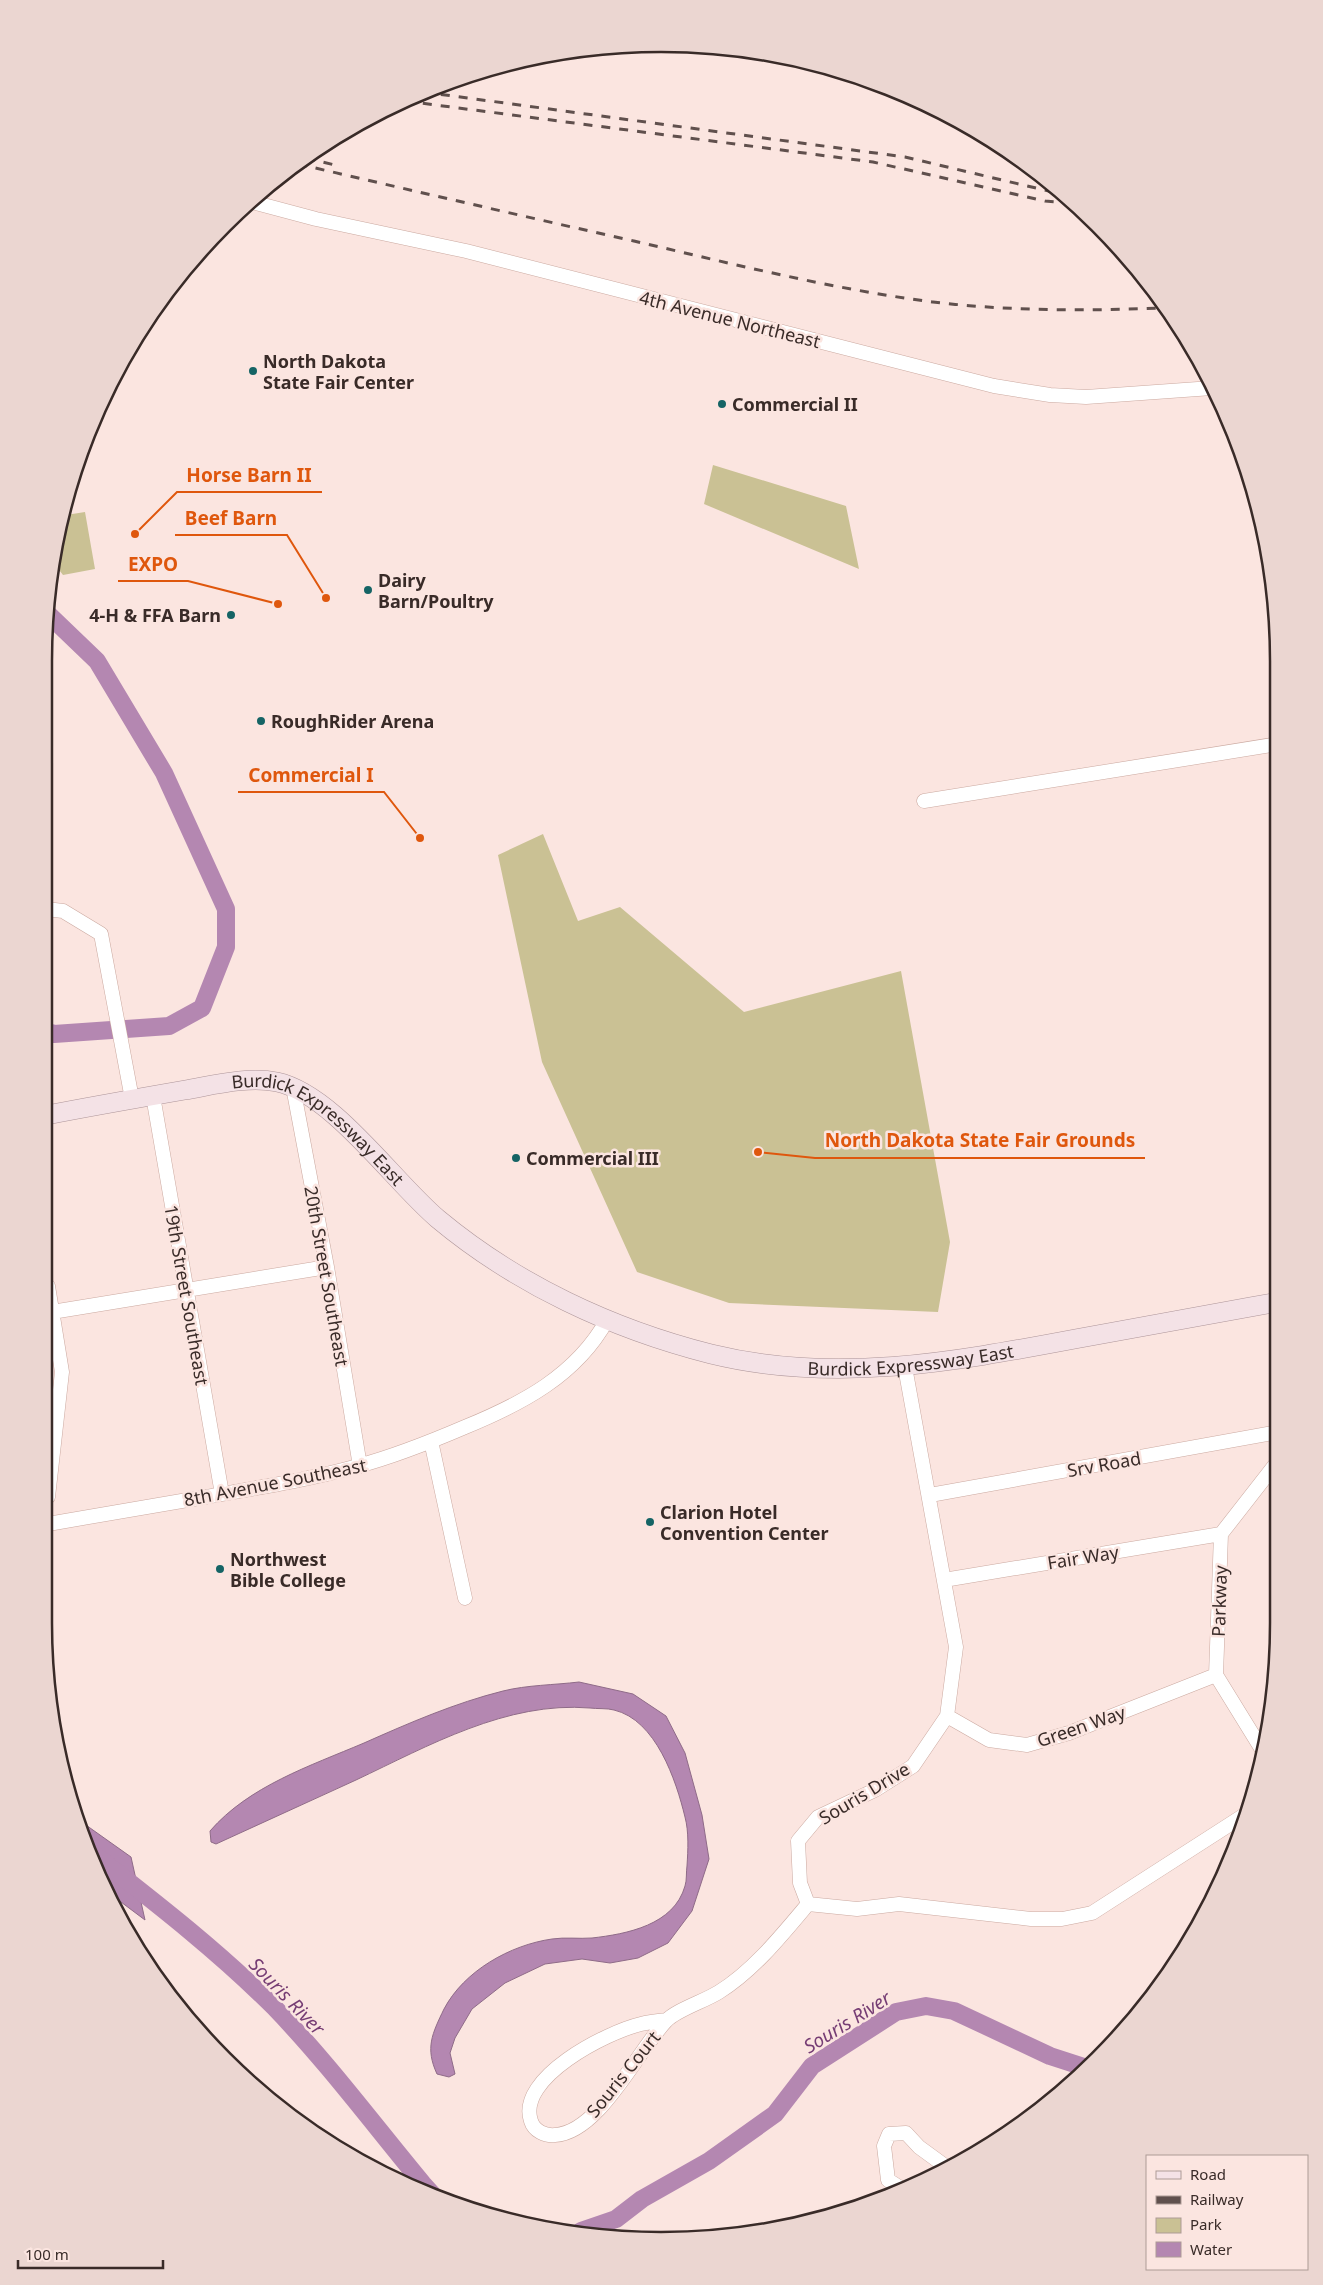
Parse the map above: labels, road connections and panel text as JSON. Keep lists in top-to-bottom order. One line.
{"streets":{"main road":["Burdick Expressway East"],"street":["4th Avenue Northeast","20th Street Southeast","19th Street Southeast","Srv Road","8th Avenue Southeast","Fair Way","Parkway","Green Way","Souris Drive","Souris Court"]},"crossings":[["Burdick Expressway East","20th Street Southeast"],["Burdick Expressway East","19th Street Southeast"],["Burdick Expressway East","8th Avenue Southeast"],["Burdick Expressway East","Souris Drive"],["20th Street Southeast","8th Avenue Southeast"],["19th Street Southeast","8th Avenue Southeast"],["Srv Road","Souris Drive"],["Fair Way","Parkway"],["Fair Way","Souris Drive"],["Parkway","Green Way"],["Green Way","Souris Drive"],["Souris Drive","Souris Court"]],"water":["Souris River"],"places":["North Dakota State Fair Center","Commercial II","Horse Barn II","Dairy Barn/Poultry","Beef Barn","EXPO","4-H & FFA Barn","RoughRider Arena","Commercial I","North Dakota State Fair Grounds","Commercial III","Clarion Hotel Convention Center","Northwest Bible College"],"legend":["Road","Railway","Park","Water"],"scale_bar":"100 m"}
